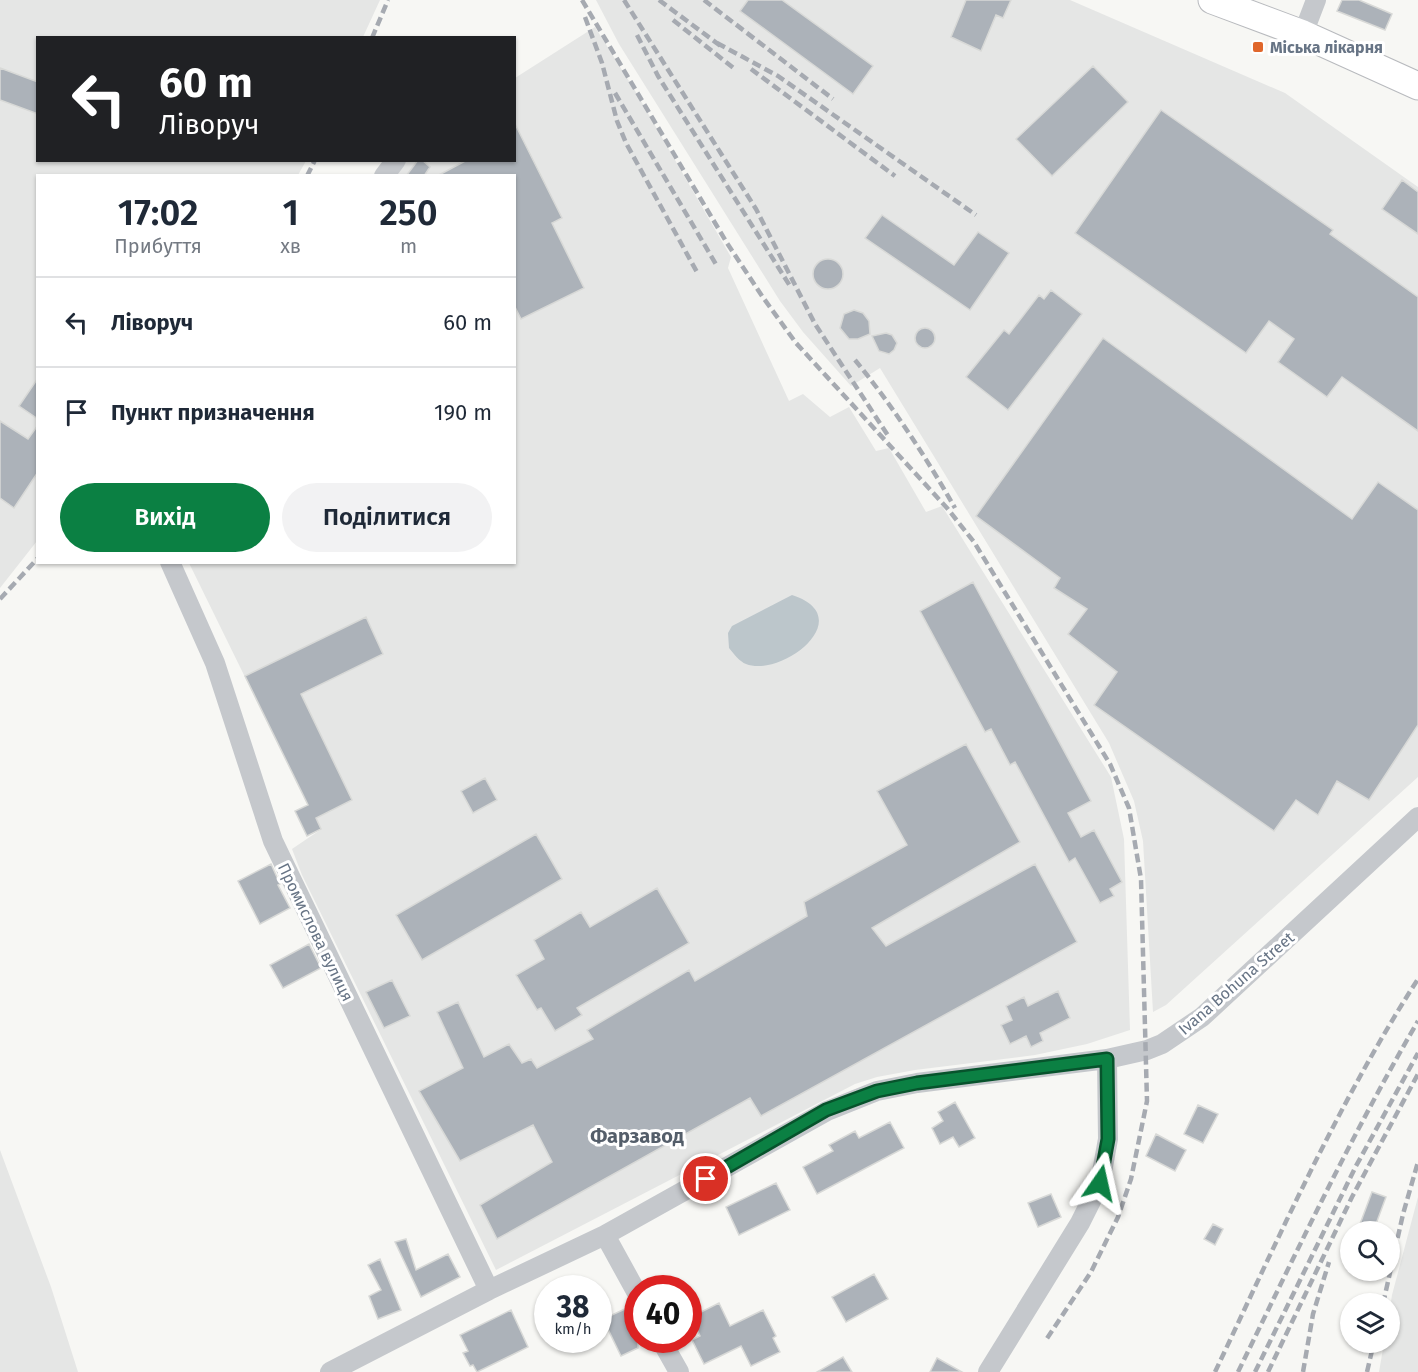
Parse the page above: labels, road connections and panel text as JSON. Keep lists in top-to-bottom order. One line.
{"streets":{"street":["Промислова вулиця","Ivana Bohuna Street"]},"crossings":[["Промислова вулиця","Ivana Bohuna Street"]],"districts":["Фарзавод"],"places":{"transit":["Міська лікарня"]},"page":{"turn":["60 m","Ліворуч"],"eta":["17:02","Прибуття","1","хв","250","m"],"list":[{"name":"Ліворуч","value":"60 m"},{"name":"Пункт призначення","value":"190 m"}],"buttons":["Вихід","Поділитися"],"speed":"38 km/h","limit":"40"}}
